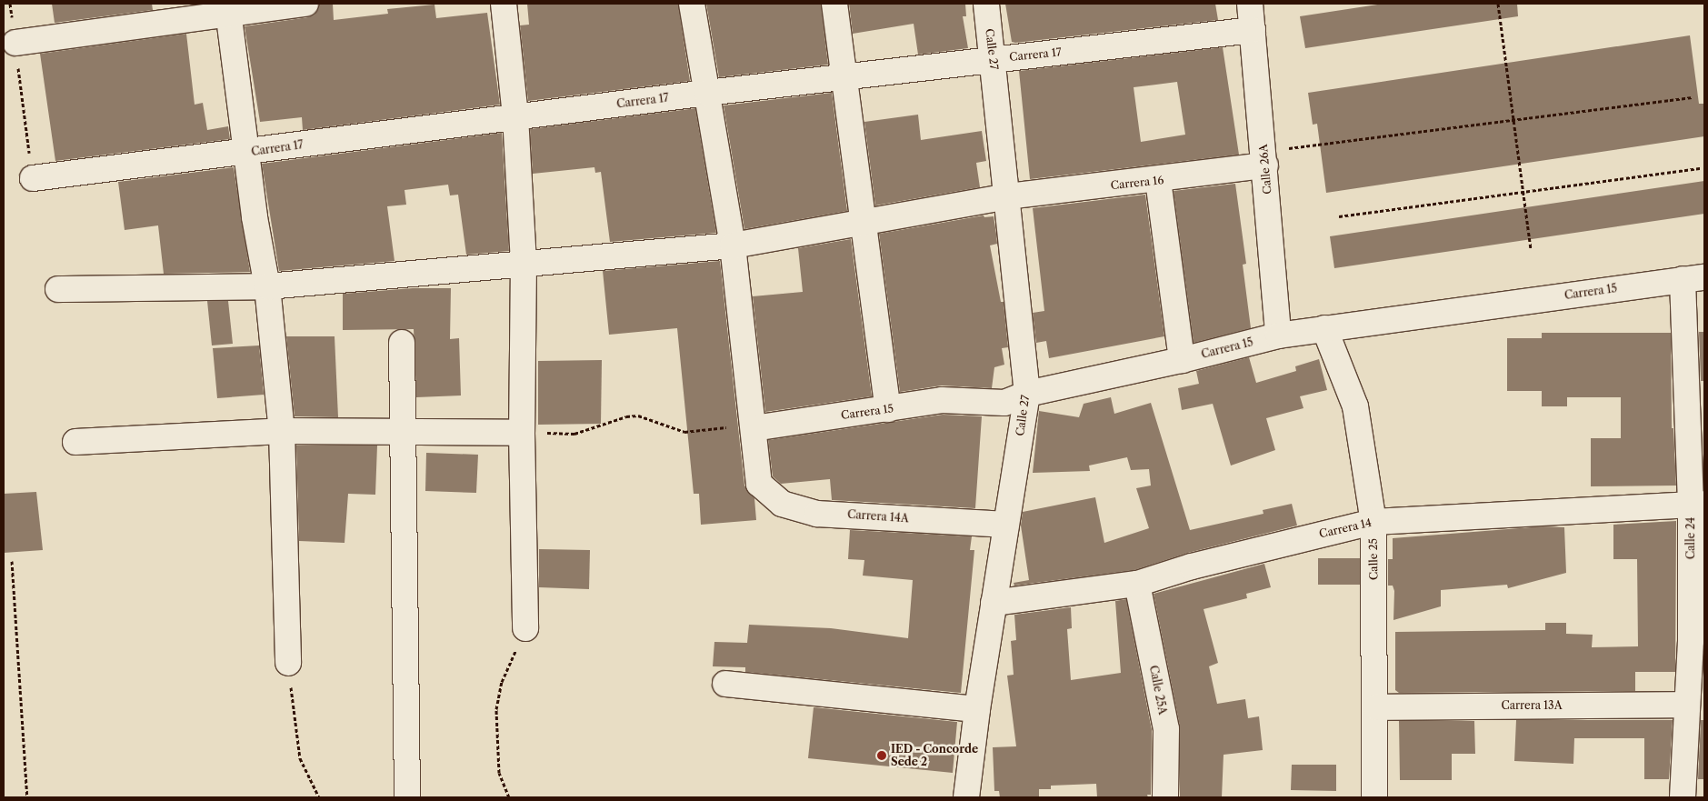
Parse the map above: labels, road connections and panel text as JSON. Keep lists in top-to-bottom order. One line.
{"streets":{"street":["Calle 27","Carrera 17","Calle 26A","Carrera 16","Carrera 15","Carrera 14A","Carrera 14","Calle 24","Calle 25","Calle 25A","Carrera 13A"]},"crossings":[["Calle 27","Carrera 17"],["Calle 27","Carrera 16"],["Calle 27","Carrera 15"],["Calle 27","Carrera 14A"],["Calle 27","Carrera 14"],["Carrera 17","Calle 26A"],["Calle 26A","Carrera 16"],["Calle 26A","Carrera 15"],["Carrera 15","Carrera 14A"],["Carrera 15","Calle 24"],["Carrera 15","Calle 25"],["Carrera 14","Calle 24"],["Carrera 14","Calle 25"],["Carrera 14","Calle 25A"],["Calle 24","Carrera 13A"],["Calle 25","Carrera 13A"]],"places":["IED - Concorde Sede 2"]}
